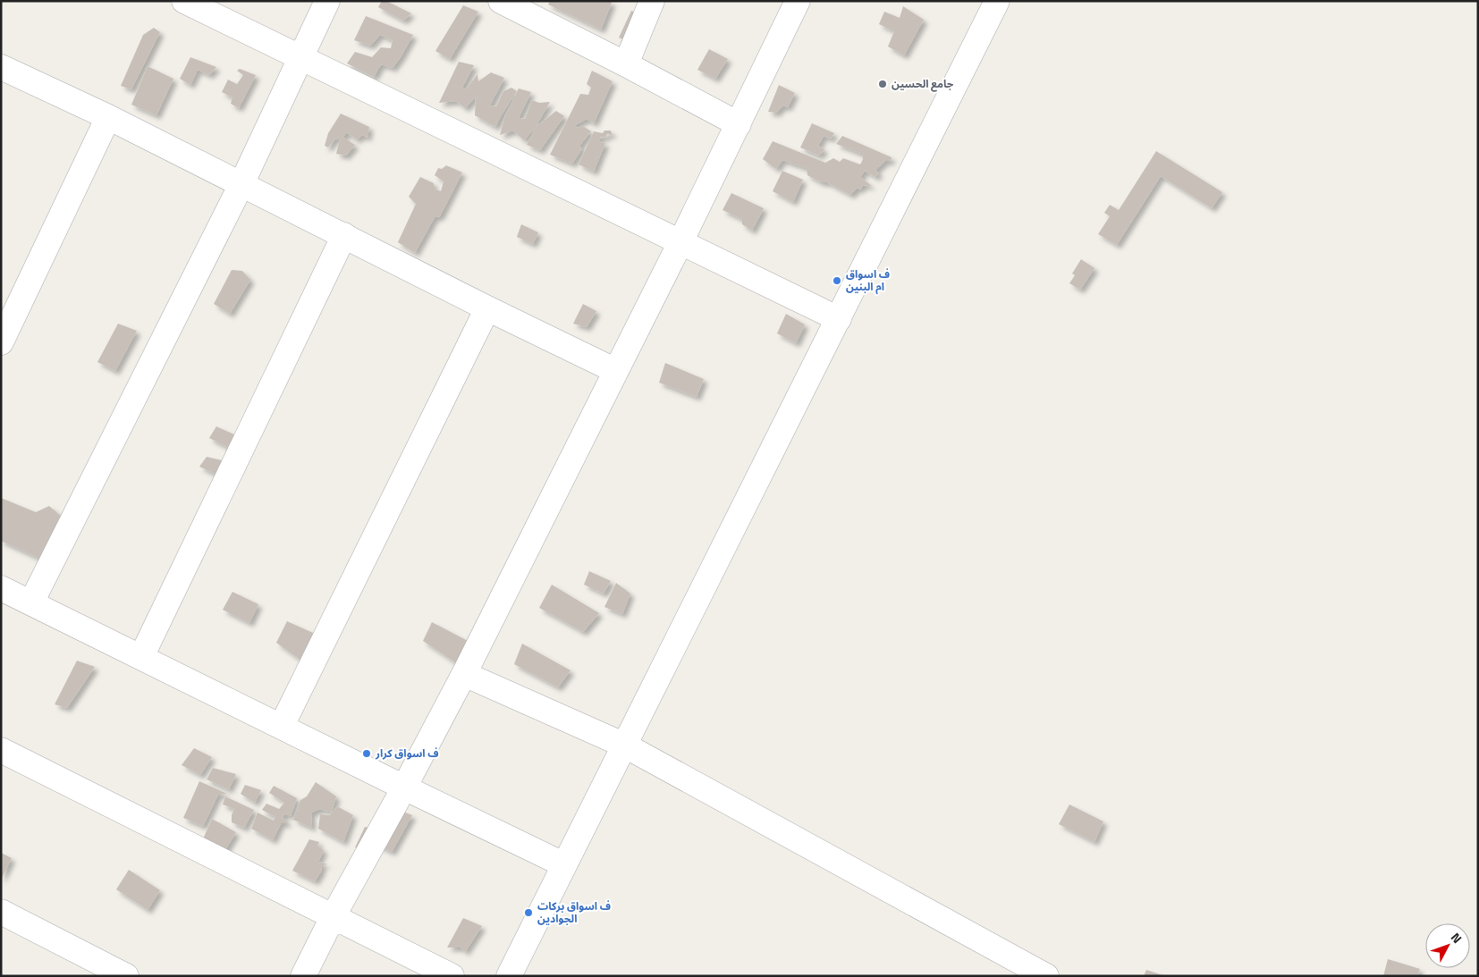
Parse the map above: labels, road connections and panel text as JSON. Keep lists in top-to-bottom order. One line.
{"places":["جامع الحسين","ف اسواق ام البنين","ف اسواق كرار","ف اسواق بركات الجوادين"],"north":"top right"}
